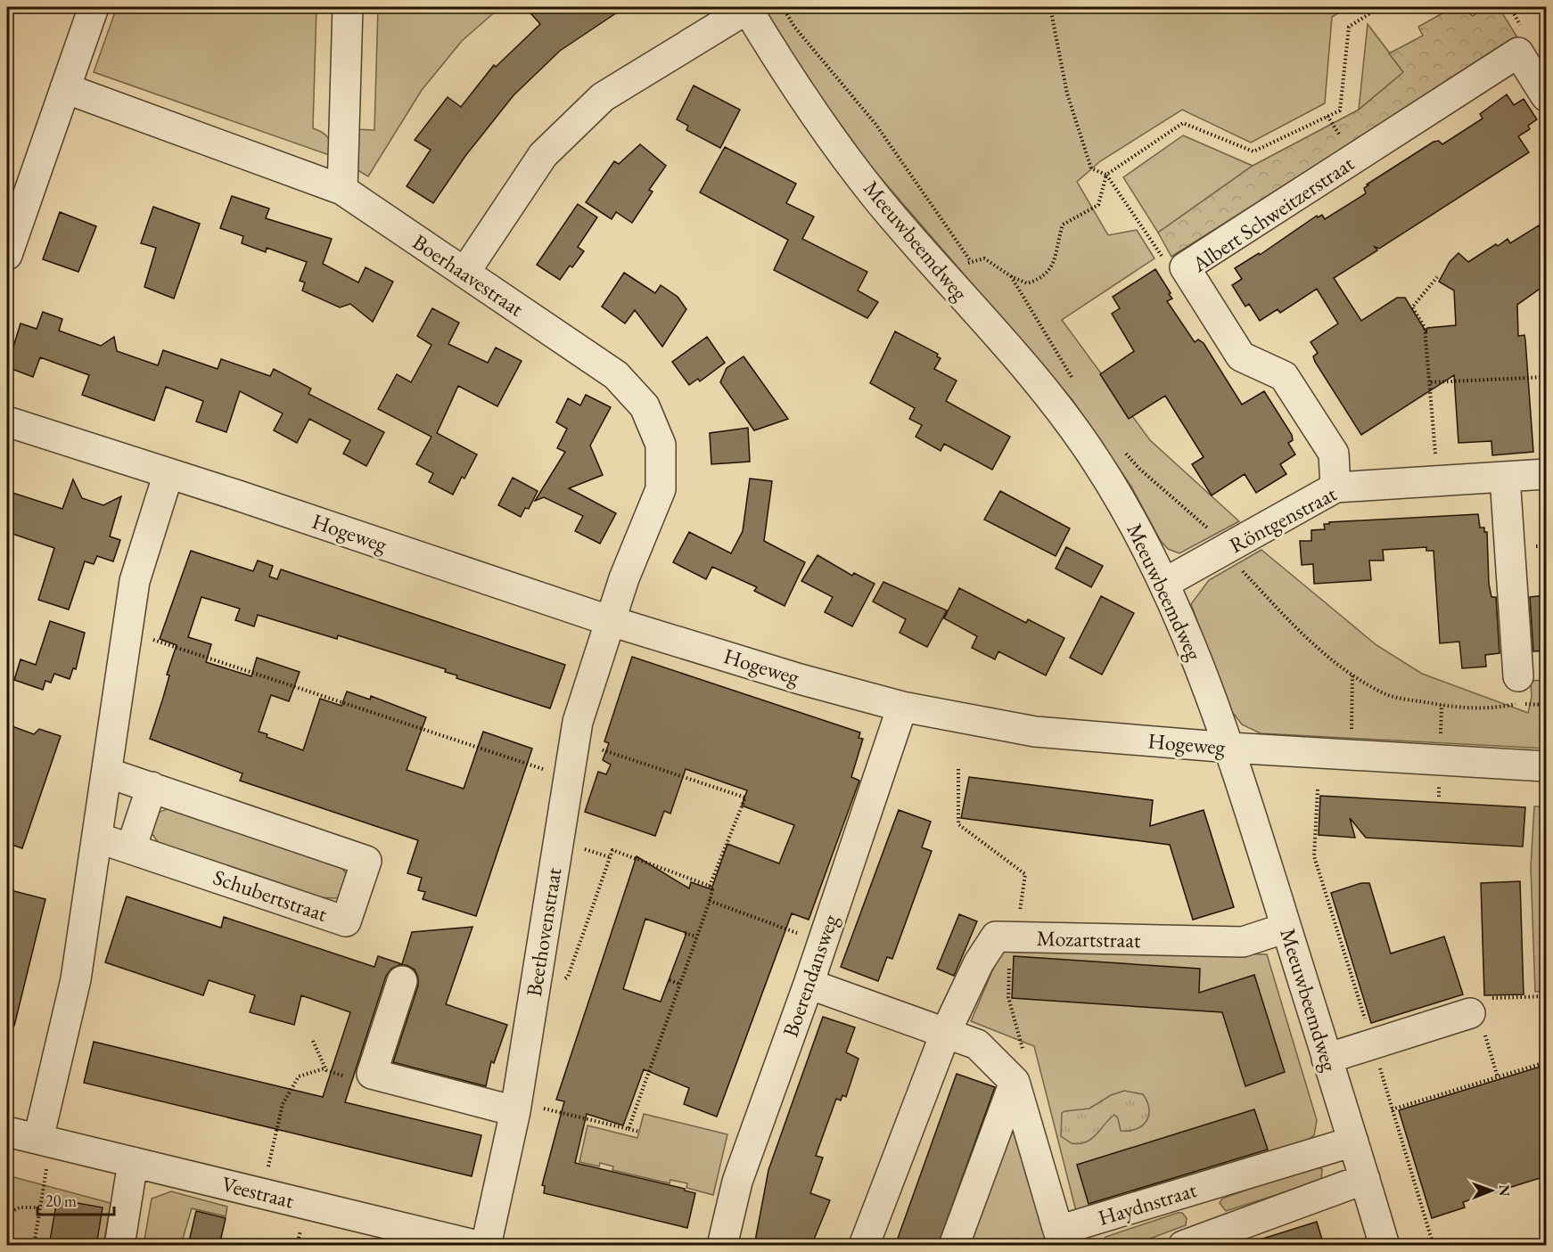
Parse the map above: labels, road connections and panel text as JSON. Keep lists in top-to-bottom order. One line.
{"streets":{"street":["Albert Schweitzerstraat","Meeuwbeemdweg","Boerhaavestraat","Röntgenstraat","Hogeweg","Schubertstraat","Beethovenstraat","Mozartstraat","Boerendansweg","Veestraat","Haydnstraat"]},"crossings":[["Albert Schweitzerstraat","Röntgenstraat"],["Meeuwbeemdweg","Röntgenstraat"],["Meeuwbeemdweg","Hogeweg"],["Meeuwbeemdweg","Mozartstraat"],["Meeuwbeemdweg","Haydnstraat"],["Boerhaavestraat","Hogeweg"],["Boerhaavestraat","Beethovenstraat"],["Hogeweg","Beethovenstraat"],["Hogeweg","Boerendansweg"],["Mozartstraat","Haydnstraat"],["Boerendansweg","Haydnstraat"]],"scale_bar":"20 m","north":"right"}
